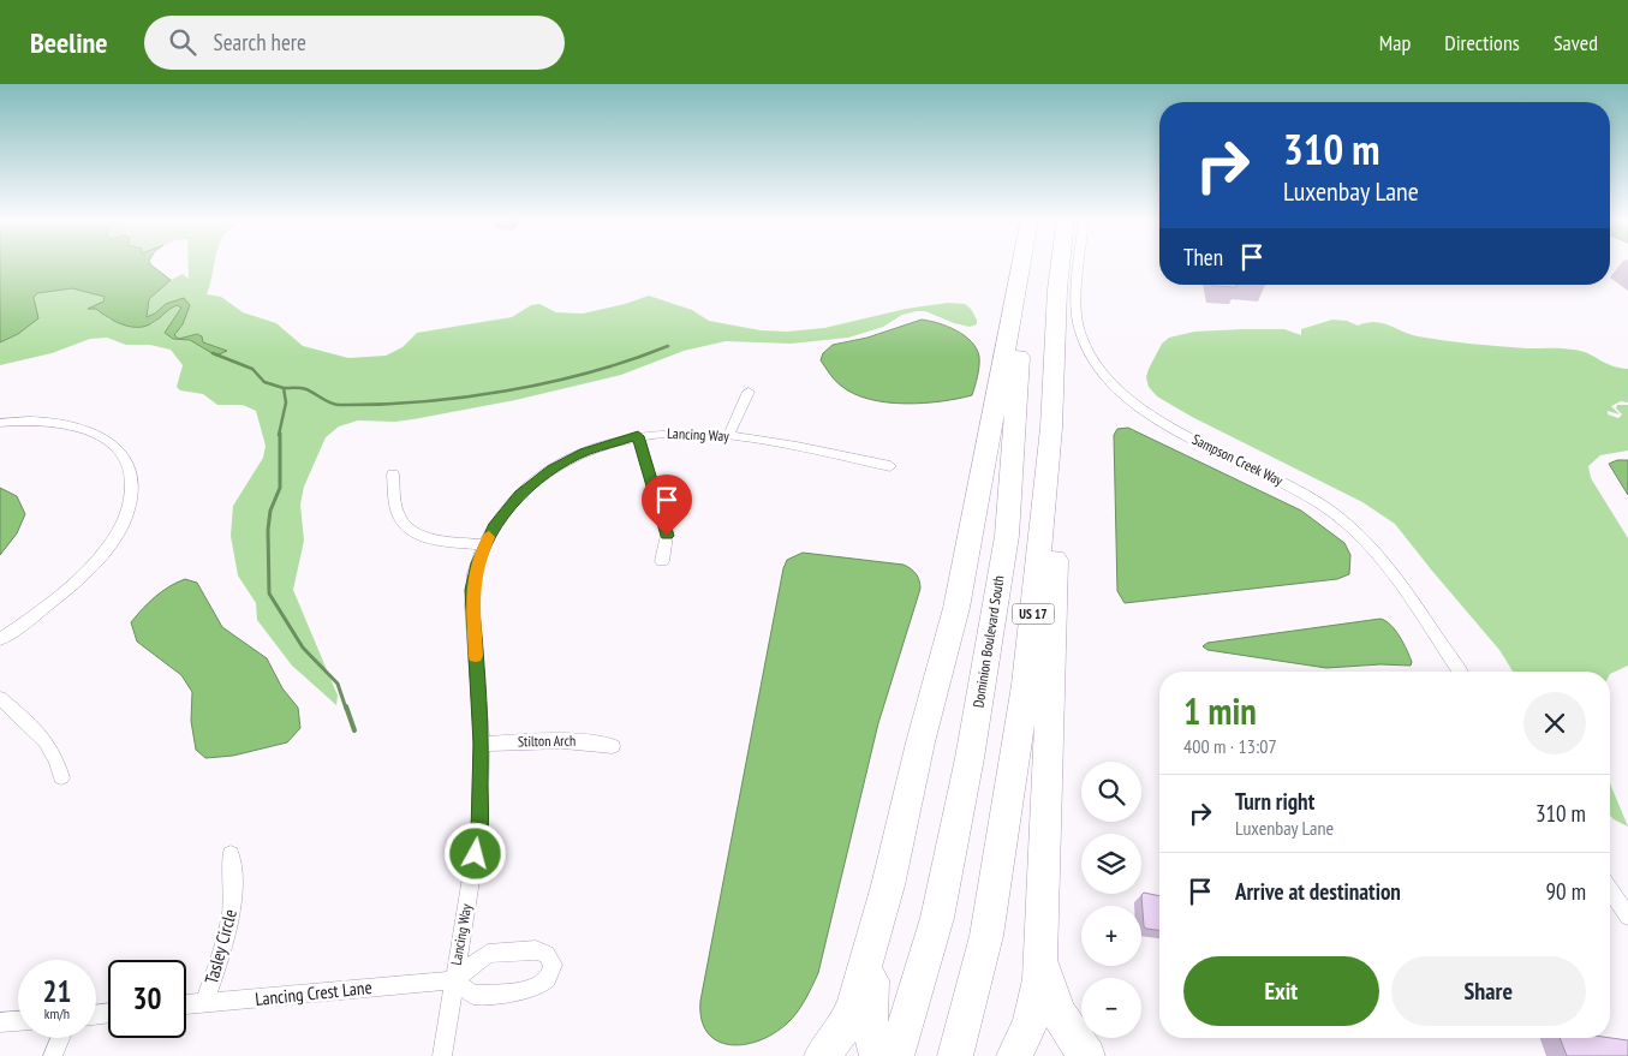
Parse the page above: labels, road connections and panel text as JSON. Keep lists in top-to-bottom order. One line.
{"streets":{"highway":["US 17","Dominion Boulevard South"],"street":["Lancing Way","Sampson Creek Way","Stilton Arch","Tasley Circle","Lancing Crest Lane"]},"crossings":[["Lancing Way","Stilton Arch"],["Lancing Way","Lancing Crest Lane"],["Tasley Circle","Lancing Crest Lane"]],"page":{"header":"Beeline","search":"Search here","nav":["Map","Directions","Saved"],"turn":["310 m","Luxenbay Lane"],"then":"Then","heading":["1 min","400 m · 13:07"],"map_buttons":["+","−"],"list":[{"name":"Turn right","note":"Luxenbay Lane","value":"310 m"},{"name":"Arrive at destination","value":"90 m"}],"buttons":["Exit","Share"],"speed":"21 km/h","limit":"30"}}
